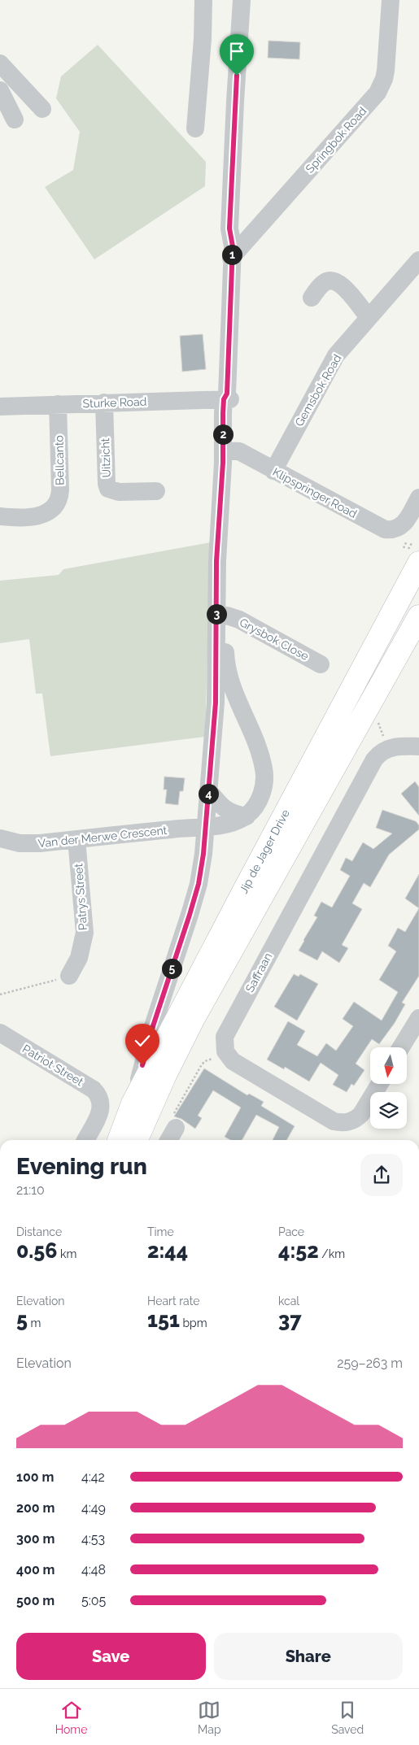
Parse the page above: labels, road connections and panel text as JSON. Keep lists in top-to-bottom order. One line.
{"streets":{"main road":["Jip de Jager Drive"],"street":["Springbok Road","Gemsbok Road","Sturke Road","Uitzicht","Bellcanto","Klipspringer Road","Grysbok Close","Van der Merwe Crescent","Patrys Street","Saffraan","Patriot Street"]},"crossings":[["Gemsbok Road","Klipspringer Road"],["Sturke Road","Uitzicht"],["Sturke Road","Bellcanto"],["Van der Merwe Crescent","Patrys Street"]],"north":"bottom","page":{"pins":["1","2","3","4","5"],"heading":["Evening run","21:10"],"stats":[["Distance","0.56 km"],["Time","2:44"],["Pace","4:52 /km"],["Elevation","5 m"],["Heart rate","151 bpm"],["kcal","37"]],"chart":["Elevation","259–263 m"],"list":[{"name":"100 m","note":"4:42"},{"name":"200 m","note":"4:49"},{"name":"300 m","note":"4:53"},{"name":"400 m","note":"4:48"},{"name":"500 m","note":"5:05"}],"buttons":["Save","Share"],"tabs":["Home","Map","Saved"]}}
